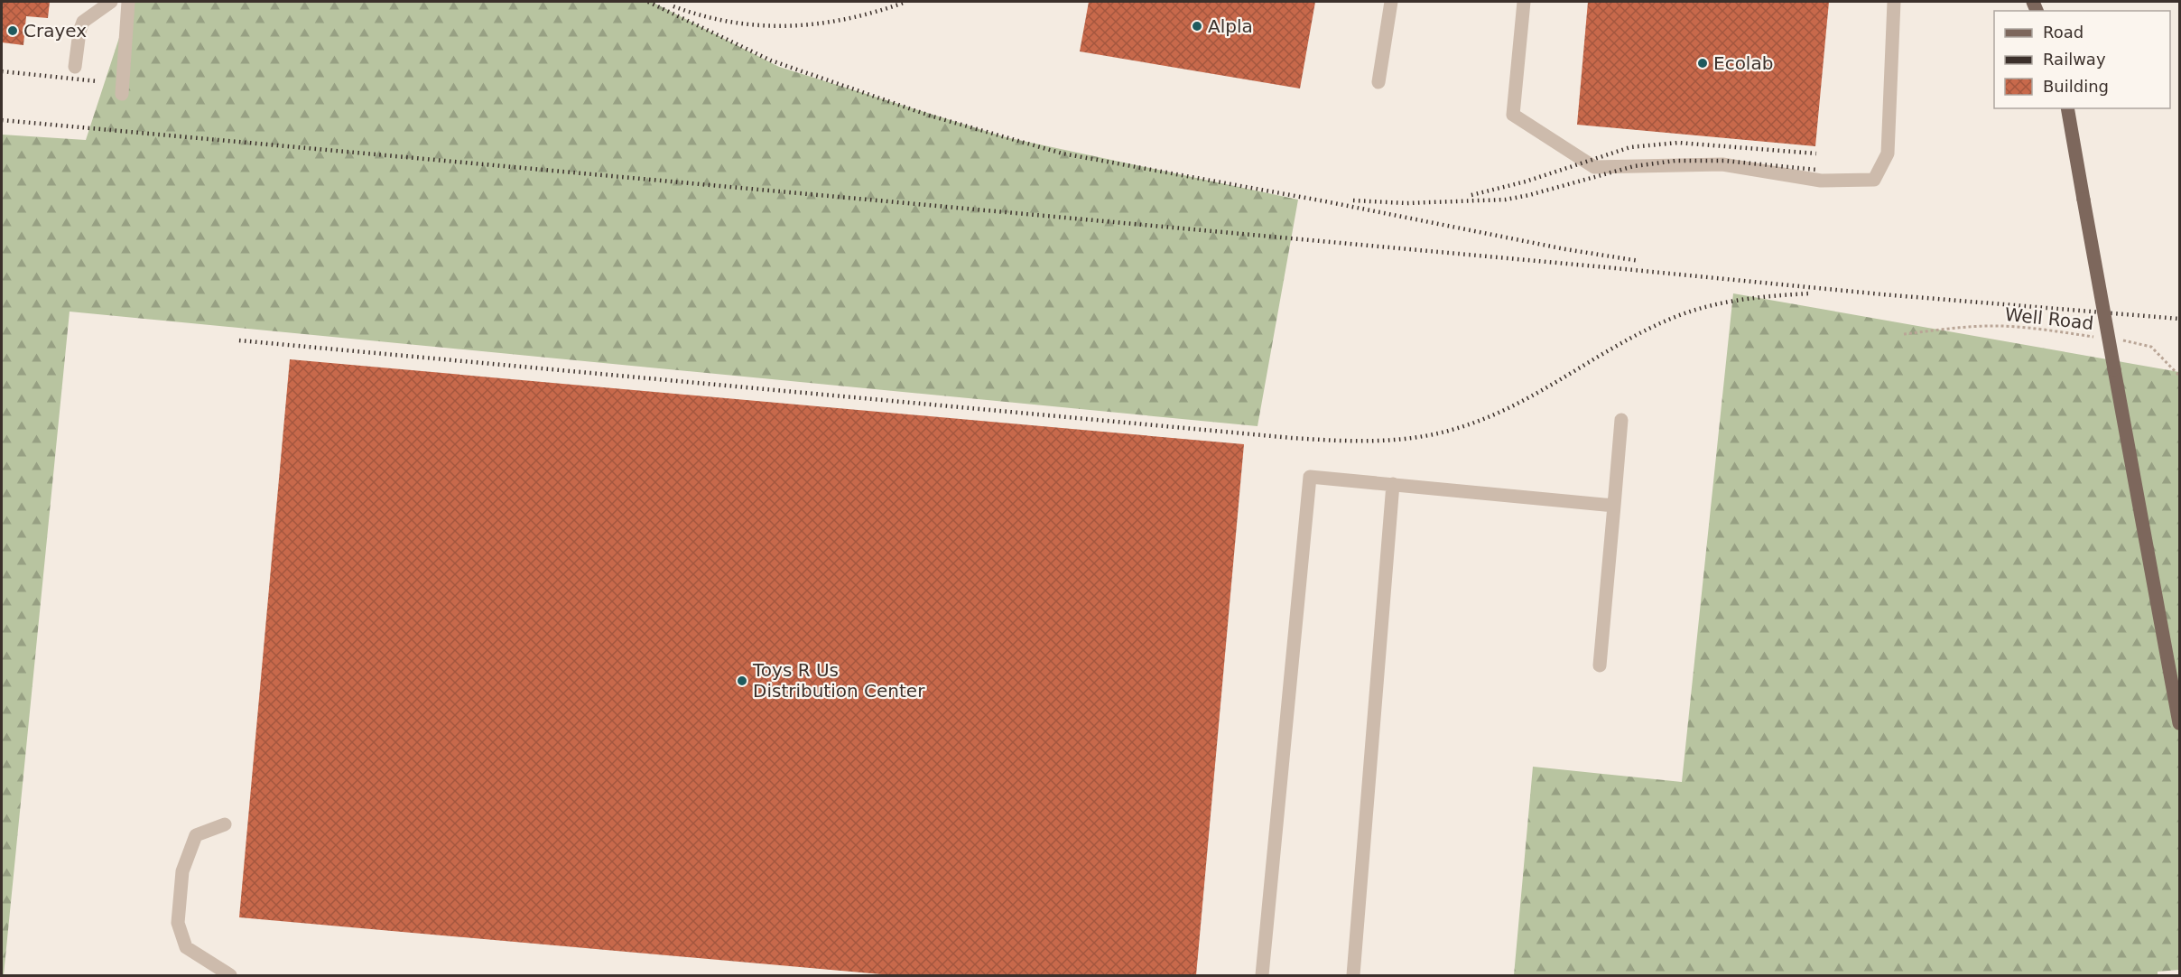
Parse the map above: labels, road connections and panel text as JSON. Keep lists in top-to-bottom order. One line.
{"streets":{"path":["Well Road"]},"places":["Alpla","Crayex","Ecolab","Toys R Us Distribution Center"],"legend":["Road","Railway","Building"]}
